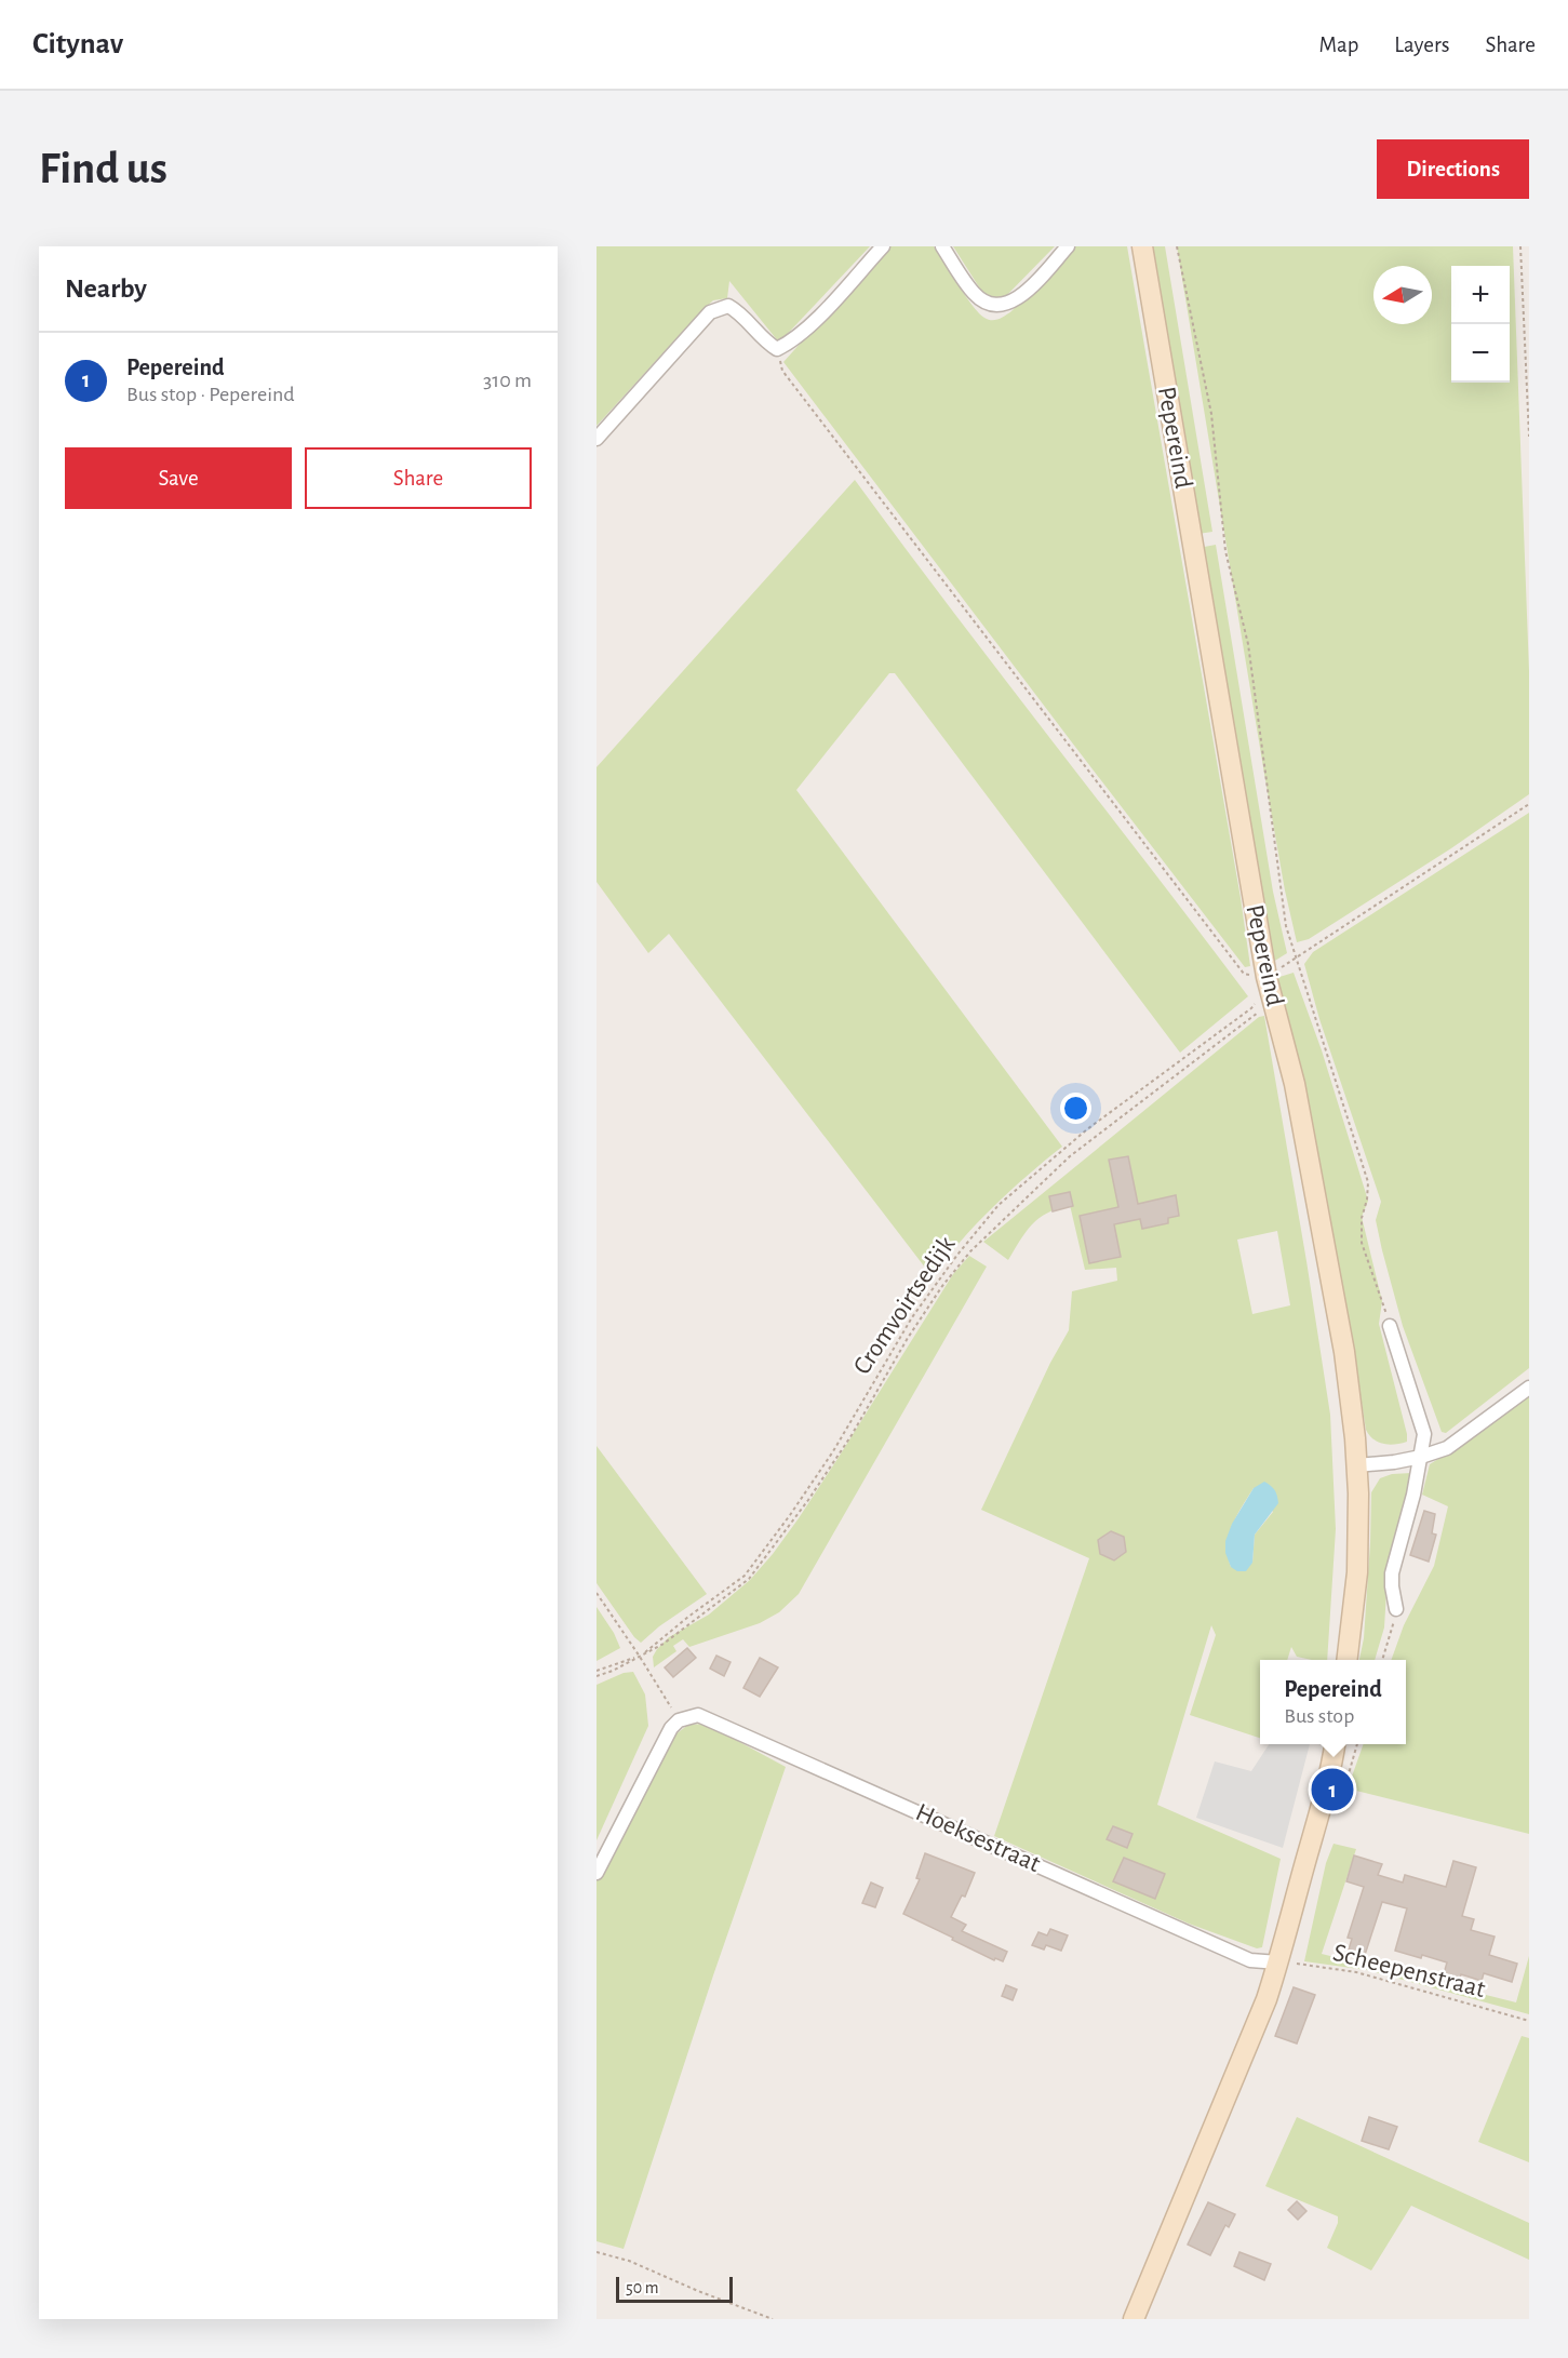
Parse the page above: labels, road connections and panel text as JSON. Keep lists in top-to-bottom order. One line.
{"streets":{"main road":["Pepereind"],"street":["Hoeksestraat"],"path":["Cromvoirtsedijk","Scheepenstraat"]},"crossings":[["Pepereind","Cromvoirtsedijk"],["Hoeksestraat","Scheepenstraat"]],"scale_bar":"50 m","north":"left","page":{"header":"Citynav","nav":["Map","Layers","Share"],"buttons":["Directions",["Save","Share"]],"title":"Find us","heading":"Nearby","map_buttons":["+","−"],"list":[{"mark":"1","name":"Pepereind","note":"Bus stop · Pepereind","value":"310 m"}],"popup":["Pepereind","Bus stop"],"pins":"1","scale":"50 m"}}
